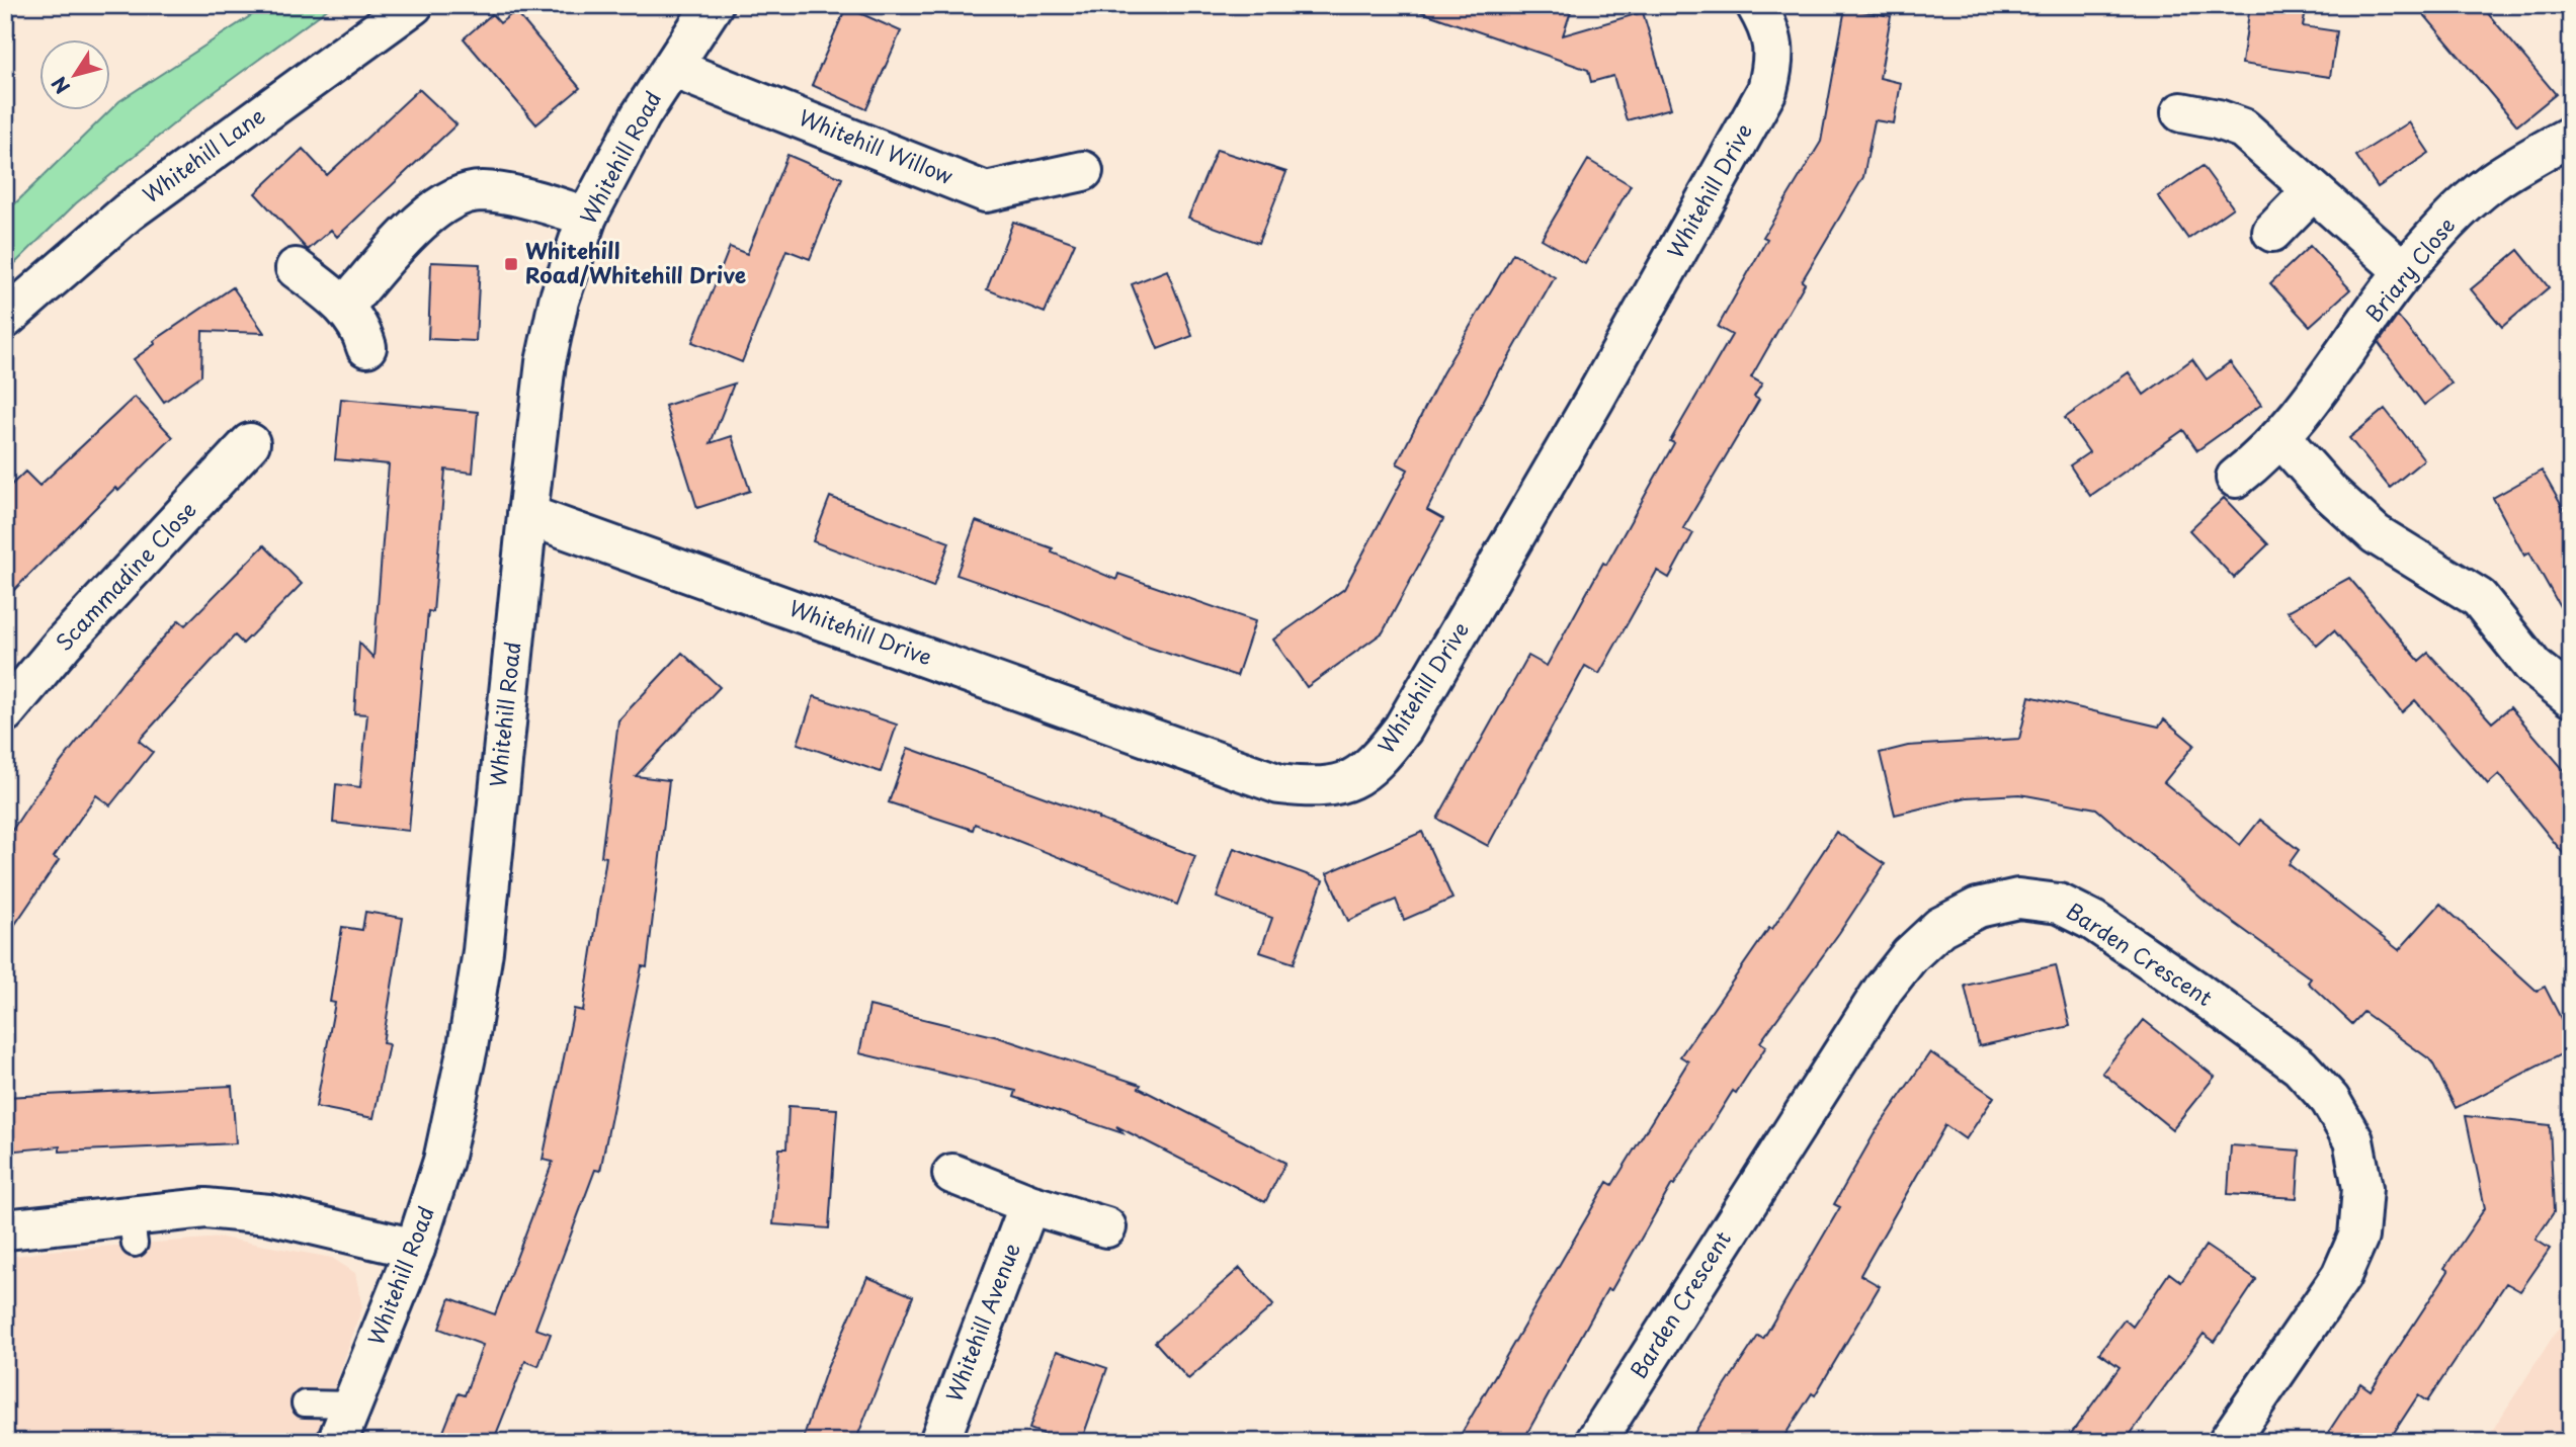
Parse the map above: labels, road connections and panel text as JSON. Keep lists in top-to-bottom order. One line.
{"streets":{"street":["Whitehill Willow","Whitehill Lane","Whitehill Road","Whitehill Drive","Briary Close","Scammadine Close","Barden Crescent","Whitehill Avenue"]},"crossings":[["Whitehill Willow","Whitehill Road"],["Whitehill Road","Whitehill Drive"]],"places":{"transit":["Whitehill Road/Whitehill Drive"]},"north":"bottom left"}
